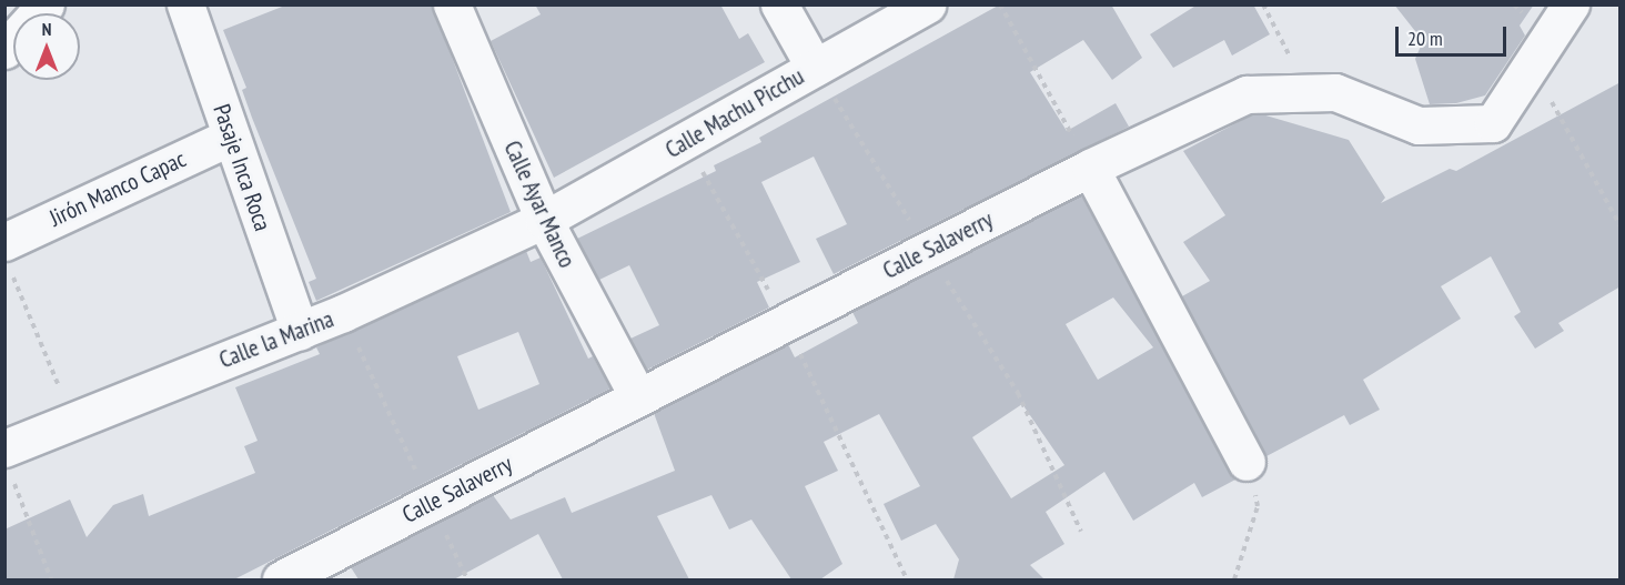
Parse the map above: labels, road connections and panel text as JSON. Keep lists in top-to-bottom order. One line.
{"streets":{"street":["Calle Machu Picchu","Pasaje Inca Roca","Jirón Manco Capac","Calle Ayar Manco","Calle Salaverry","Calle la Marina"]},"crossings":[["Calle Machu Picchu","Calle Ayar Manco"],["Calle Machu Picchu","Calle la Marina"],["Pasaje Inca Roca","Jirón Manco Capac"],["Pasaje Inca Roca","Calle la Marina"],["Calle Ayar Manco","Calle Salaverry"],["Calle Ayar Manco","Calle la Marina"]],"scale_bar":"20 m","north":"top"}
